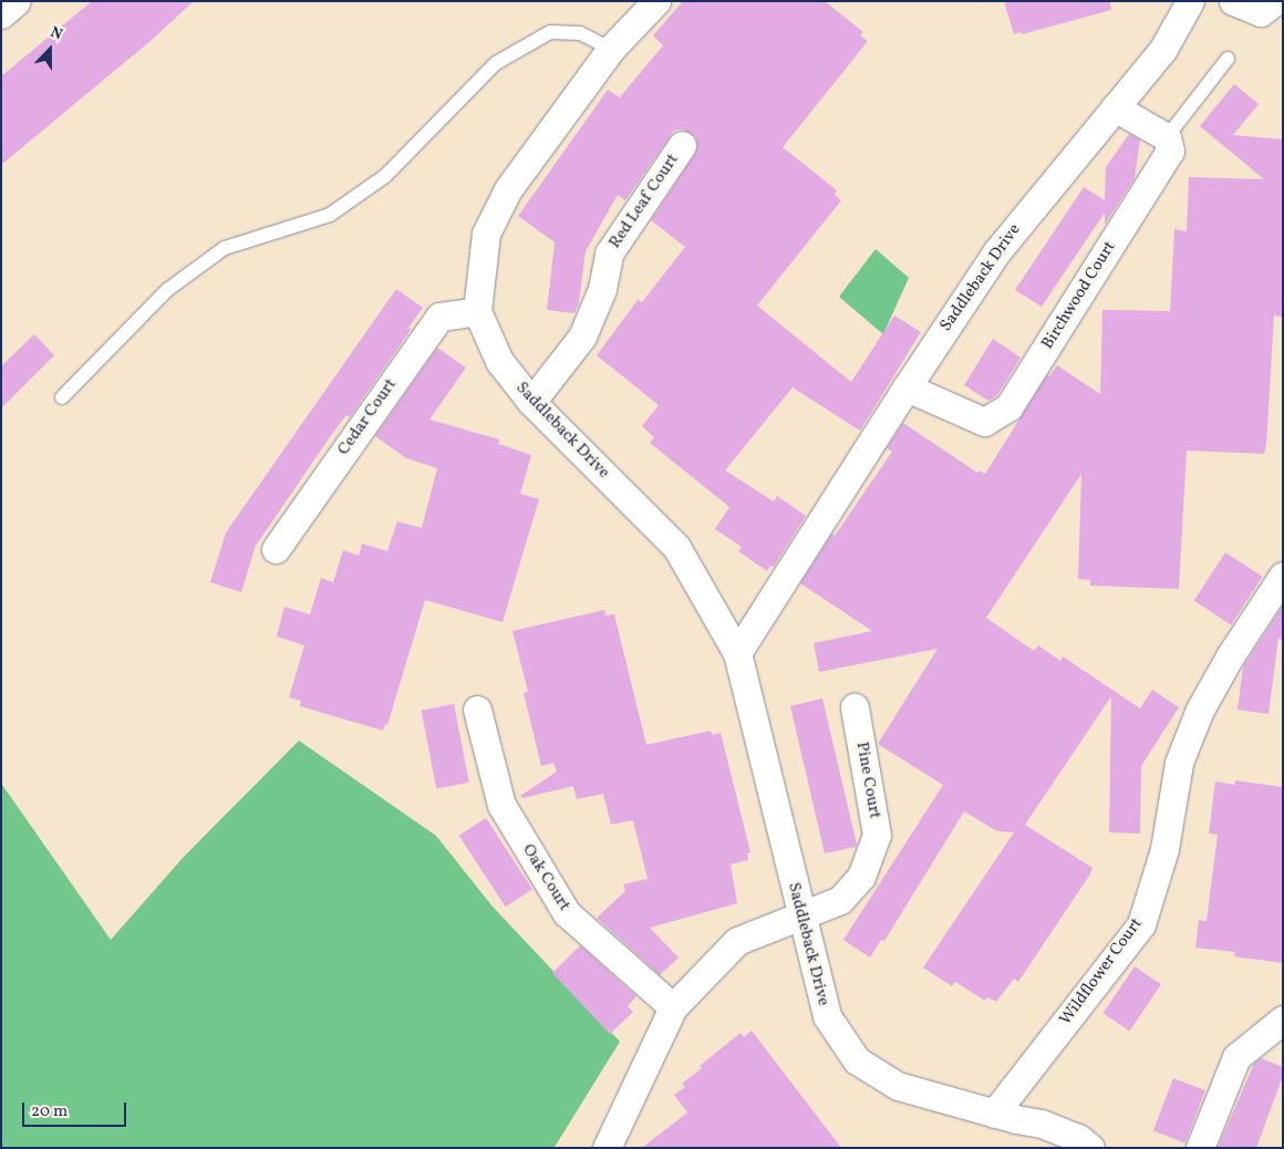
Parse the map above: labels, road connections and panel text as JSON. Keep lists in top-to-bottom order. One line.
{"streets":{"street":["Red Leaf Court","Saddleback Drive","Birchwood Court","Cedar Court","Pine Court","Oak Court","Wildflower Court"]},"crossings":[["Red Leaf Court","Saddleback Drive"],["Saddleback Drive","Birchwood Court"],["Saddleback Drive","Cedar Court"],["Saddleback Drive","Pine Court"],["Saddleback Drive","Wildflower Court"]],"scale_bar":"20 m","north":"top"}
